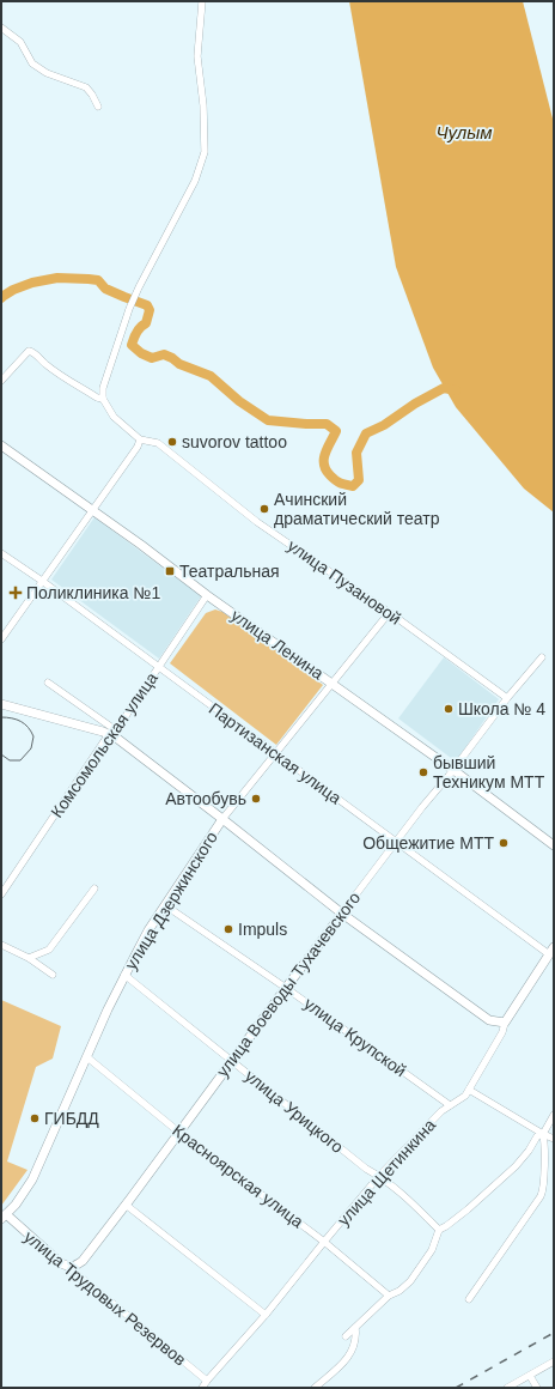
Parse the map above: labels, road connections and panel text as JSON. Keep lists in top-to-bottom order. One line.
{"streets":{"main road":["улица Ленина","улица Дзержинского","улица Воеводы Тухачевского","улица Щетинкина","улица Трудовых Резервов"],"street":["улица Пузановой","Комсомольская улица","Партизанская улица","улица Крупской","улица Урицкого","Красноярская улица"]},"crossings":[["улица Пузановой","улица Дзержинского"],["улица Пузановой","улица Воеводы Тухачевского"],["улица Ленина","Комсомольская улица"],["улица Ленина","улица Дзержинского"],["улица Ленина","улица Воеводы Тухачевского"],["Комсомольская улица","Партизанская улица"],["Партизанская улица","улица Дзержинского"],["Партизанская улица","улица Воеводы Тухачевского"],["Партизанская улица","улица Щетинкина"],["улица Дзержинского","улица Крупской"],["улица Дзержинского","улица Урицкого"],["улица Дзержинского","Красноярская улица"],["улица Дзержинского","улица Трудовых Резервов"],["улица Воеводы Тухачевского","улица Крупской"],["улица Воеводы Тухачевского","улица Урицкого"],["улица Воеводы Тухачевского","Красноярская улица"],["улица Воеводы Тухачевского","улица Трудовых Резервов"],["улица Крупской","улица Щетинкина"],["улица Урицкого","улица Щетинкина"],["улица Щетинкина","Красноярская улица"],["улица Щетинкина","улица Трудовых Резервов"]],"water":["Чулым"],"places":{"other":["suvorov tattoo","Ачинский драматический театр","Школа № 4","бывший Техникум МТТ","Автообувь","Общежитие МТТ","Impuls","ГИБДД"],"transit":["Театральная"],"health":["Поликлиника №1"]}}
